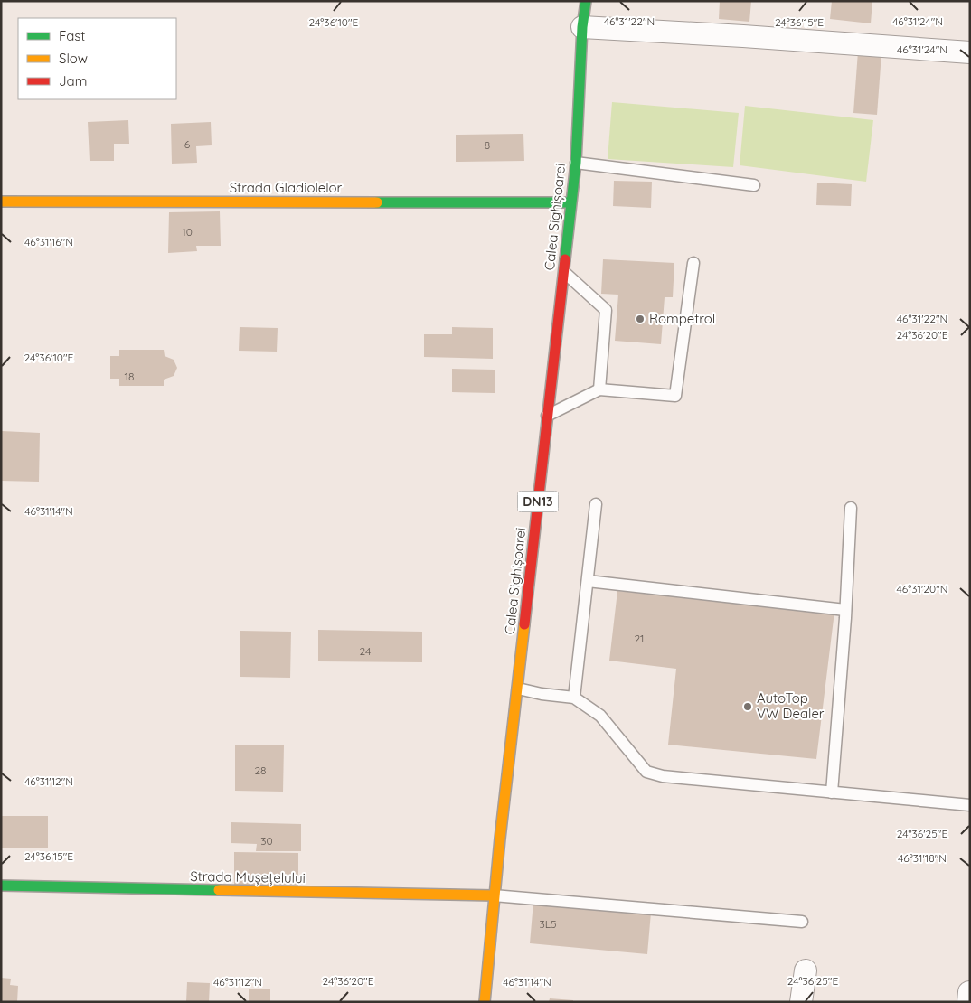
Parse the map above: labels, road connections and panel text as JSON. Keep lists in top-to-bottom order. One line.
{"streets":{"main road":["Strada Gladiolelor","Calea Sighișoarei","DN13","Strada Mușețelului"]},"crossings":[["Strada Gladiolelor","Calea Sighișoarei"],["Calea Sighișoarei","Strada Mușețelului"]],"places":["Rompetrol","AutoTop VW Dealer"],"house_numbers":["6","8","10","18","21","24","28","30","3L5"],"legend":["Fast","Slow","Jam"],"coordinates":["46°31'24\"N","46°31'22\"N","24°36'10\"E","24°36'15\"E","46°31'16\"N","24°36'20\"E","46°31'14\"N","46°31'20\"N","46°31'12\"N","24°36'25\"E","46°31'18\"N"]}
